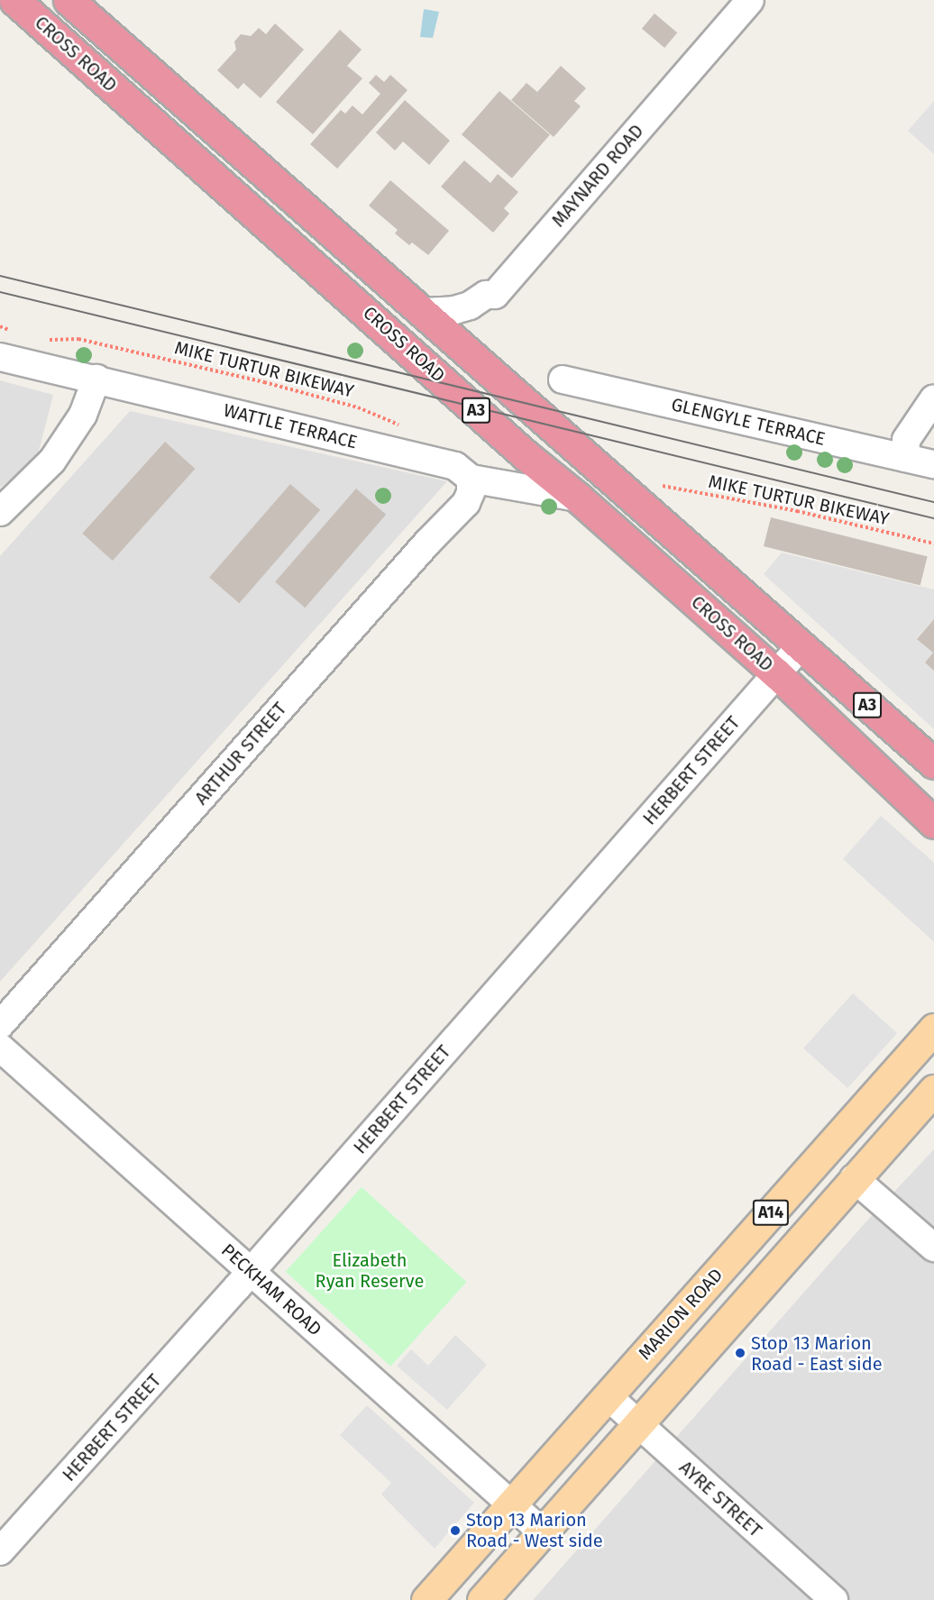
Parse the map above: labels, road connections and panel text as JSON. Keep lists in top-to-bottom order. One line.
{"streets":{"highway":["CROSS ROAD","A3"],"main road":["A14","MARION ROAD"],"street":["MAYNARD ROAD","GLENGYLE TERRACE","WATTLE TERRACE","ARTHUR STREET","HERBERT STREET","PECKHAM ROAD","AYRE STREET"],"path":["MIKE TURTUR BIKEWAY"]},"crossings":[["CROSS ROAD","MAYNARD ROAD"],["CROSS ROAD","WATTLE TERRACE"],["CROSS ROAD","HERBERT STREET"],["WATTLE TERRACE","ARTHUR STREET"],["HERBERT STREET","PECKHAM ROAD"],["A14","PECKHAM ROAD"],["A14","AYRE STREET"],["PECKHAM ROAD","MARION ROAD"],["MARION ROAD","AYRE STREET"]],"parks":["Elizabeth Ryan Reserve"],"places":["Stop 13 Marion Road - East side","Stop 13 Marion Road - West side"]}
